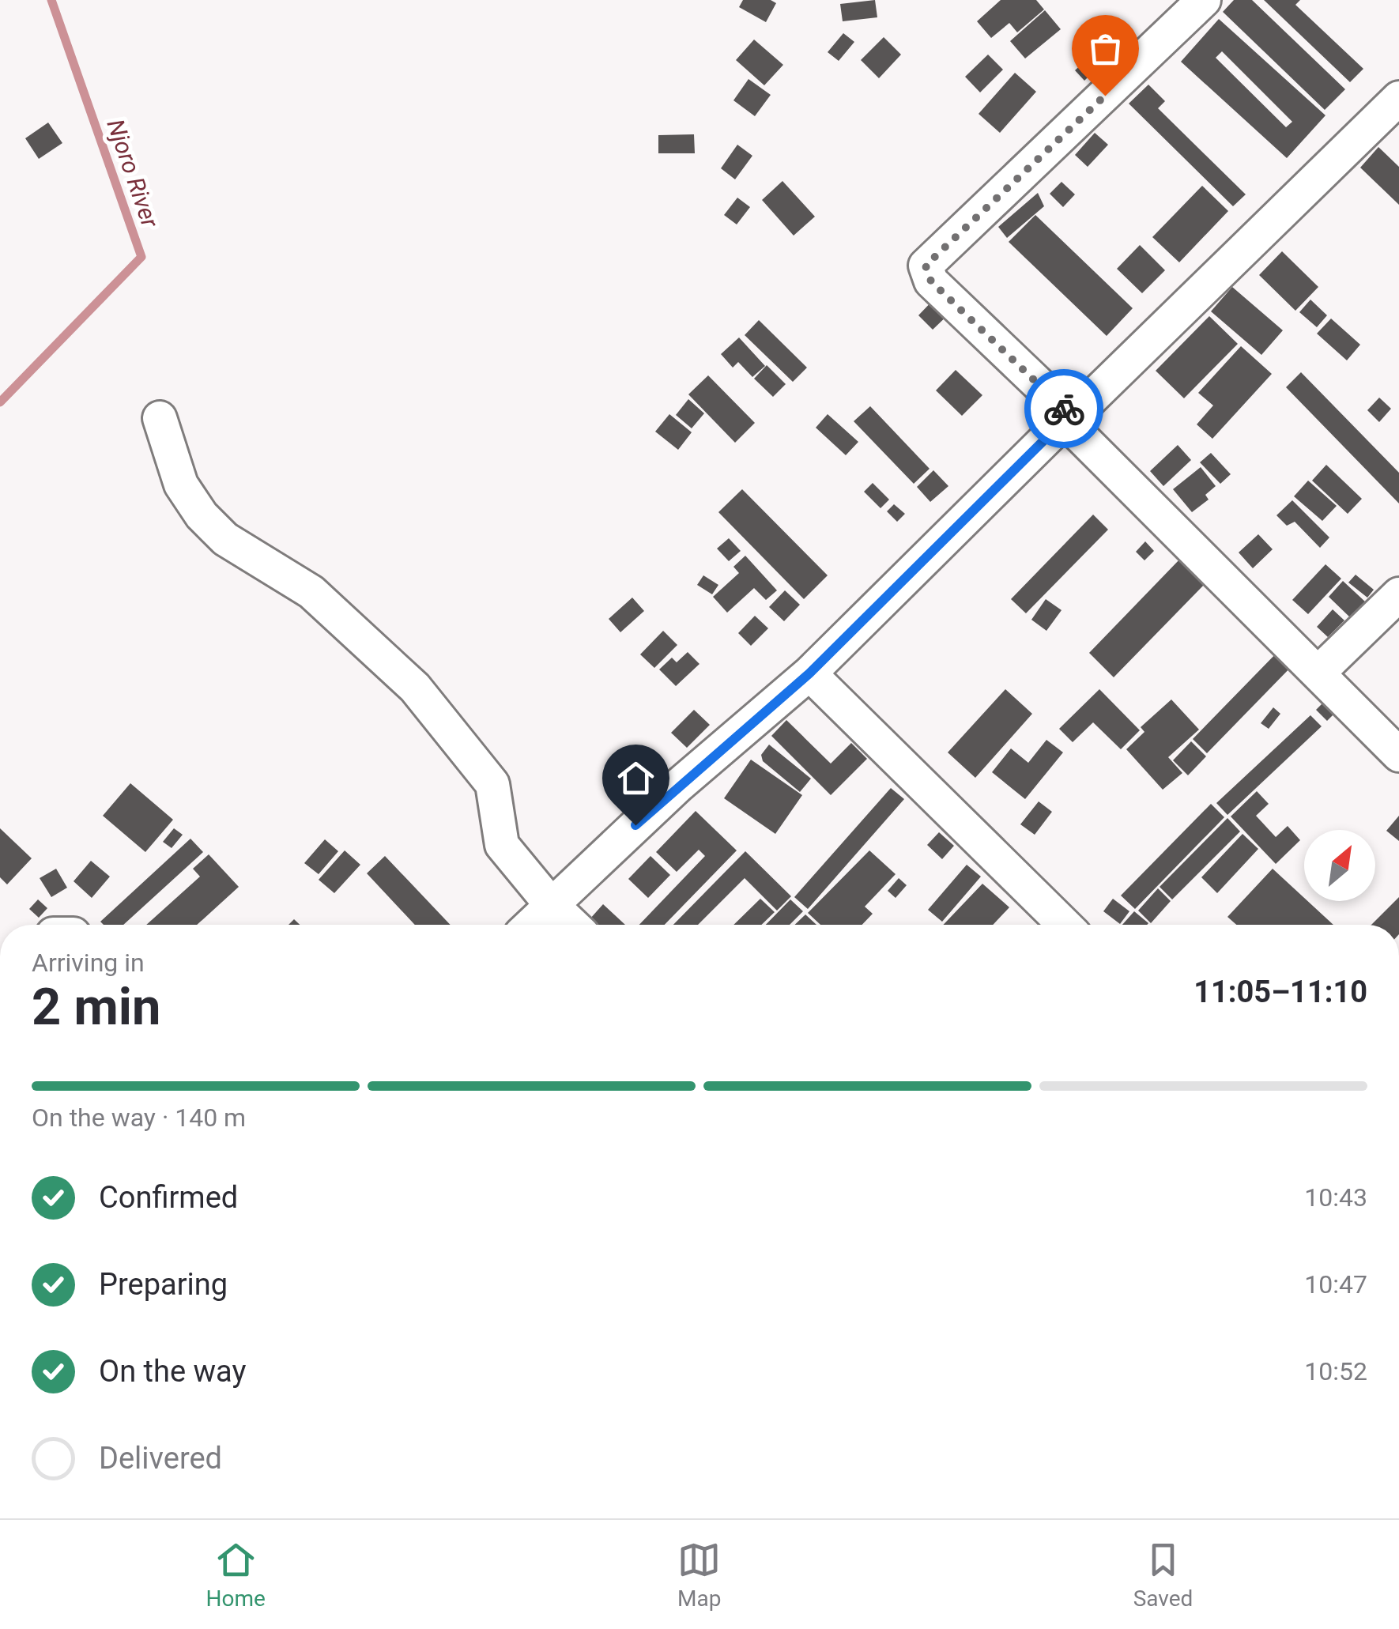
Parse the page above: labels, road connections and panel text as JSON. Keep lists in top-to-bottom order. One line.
{"water":["Njoro River"],"north":"top right","page":{"heading":["2 min","Arriving in","11:05–11:10"],"bar":"On the way · 140 m","list":[["Confirmed","10:43"],["Preparing","10:47"],["On the way","10:52"],"Delivered"],"tabs":["Home","Map","Saved"]}}
